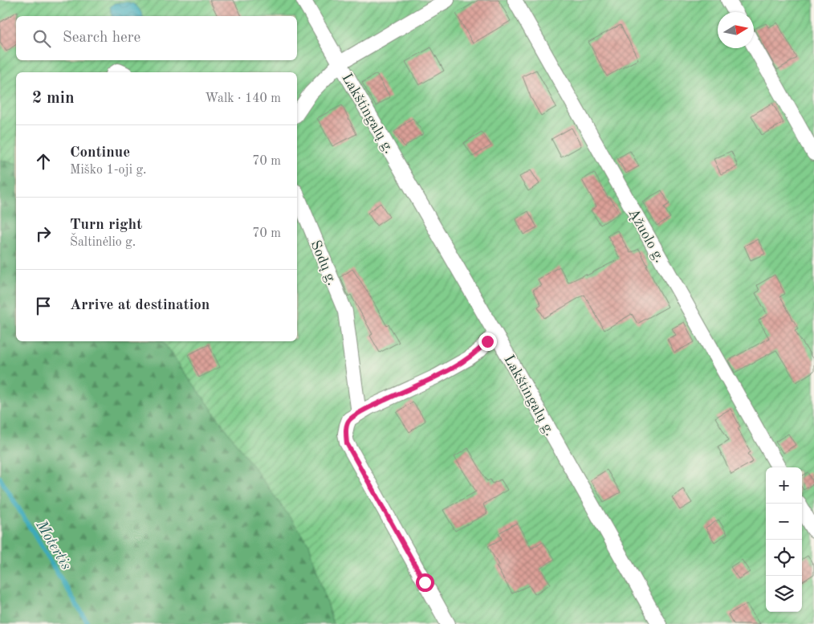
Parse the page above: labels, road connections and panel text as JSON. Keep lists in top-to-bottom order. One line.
{"streets":{"street":["Lakštingalų g.","Ąžuolo g.","Sodų g."]},"water":["Motertis"],"north":"right","page":{"search":"Search here","heading":["2 min","Walk · 140 m"],"list":[["Continue","Miško 1-oji g.","70 m"],["Turn right","Šaltinėlio g.","70 m"],"Arrive at destination"],"map_buttons":["+","−"]}}
